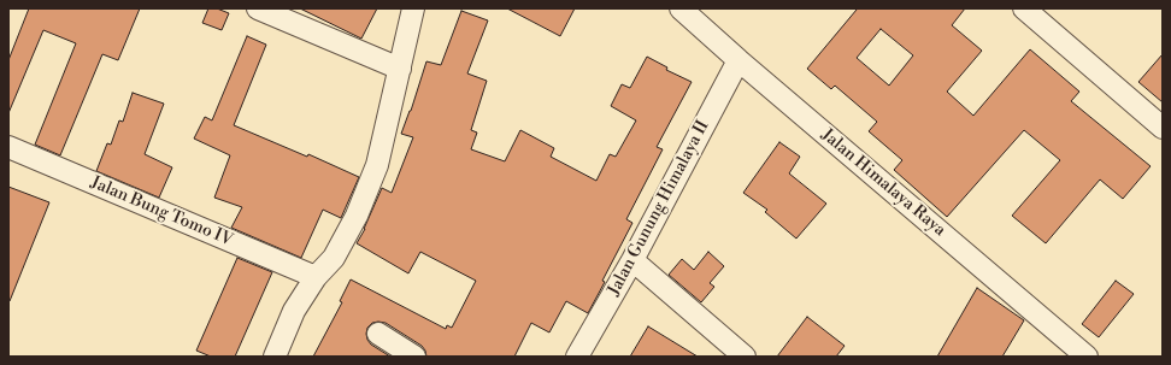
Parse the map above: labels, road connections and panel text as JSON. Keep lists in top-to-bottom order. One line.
{"streets":{"street":["Jalan Himalaya Raya","Jalan Gunung Himalaya II","Jalan Bung Tomo IV"]},"crossings":[["Jalan Himalaya Raya","Jalan Gunung Himalaya II"]]}
